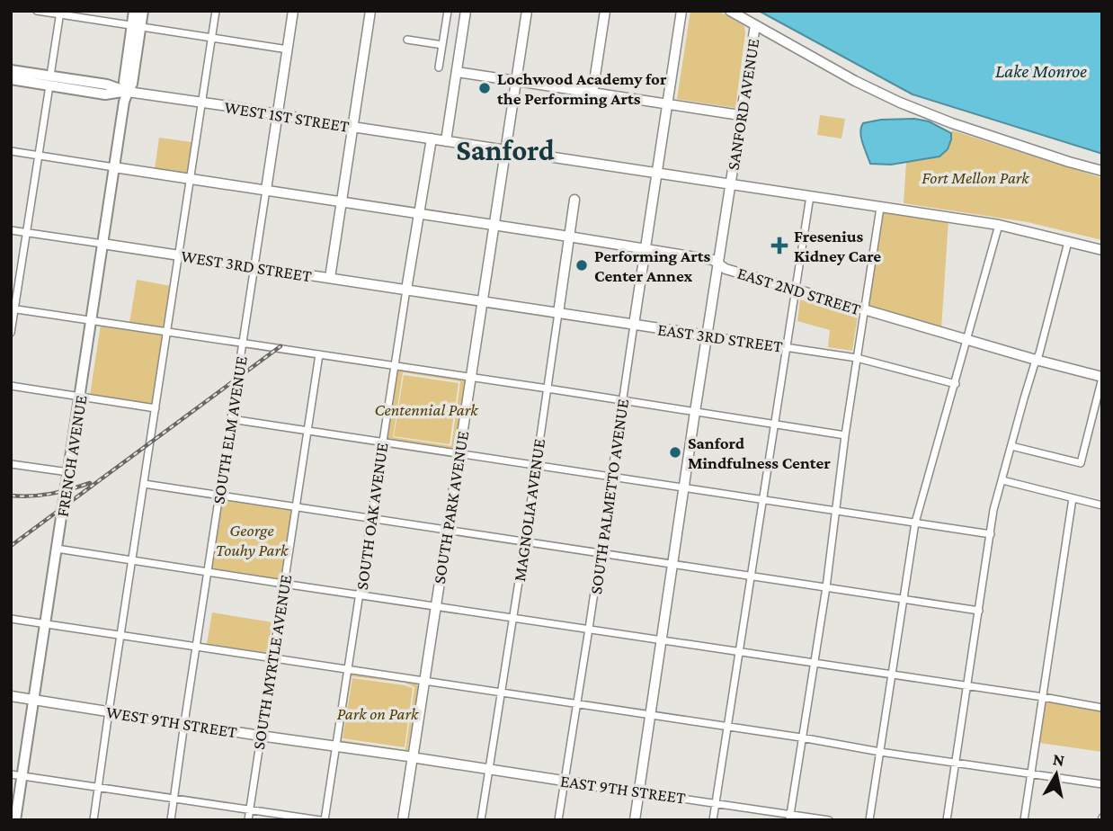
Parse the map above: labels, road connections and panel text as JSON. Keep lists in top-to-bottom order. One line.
{"streets":{"main road":["WEST 1ST STREET","FRENCH AVENUE"],"street":["SANFORD AVENUE","WEST 3RD STREET","EAST 2ND STREET","EAST 3RD STREET","SOUTH ELM AVENUE","SOUTH PALMETTO AVENUE","SOUTH PARK AVENUE","MAGNOLIA AVENUE","SOUTH OAK AVENUE","SOUTH MYRTLE AVENUE","WEST 9TH STREET","EAST 9TH STREET"]},"crossings":[["SANFORD AVENUE","WEST 1ST STREET"],["SANFORD AVENUE","EAST 2ND STREET"],["SANFORD AVENUE","EAST 3RD STREET"],["SANFORD AVENUE","EAST 9TH STREET"],["WEST 1ST STREET","SOUTH ELM AVENUE"],["WEST 1ST STREET","FRENCH AVENUE"],["WEST 1ST STREET","SOUTH PALMETTO AVENUE"],["WEST 1ST STREET","SOUTH PARK AVENUE"],["WEST 1ST STREET","SOUTH OAK AVENUE"],["WEST 3RD STREET","EAST 3RD STREET"],["WEST 3RD STREET","SOUTH ELM AVENUE"],["WEST 3RD STREET","FRENCH AVENUE"],["WEST 3RD STREET","SOUTH PARK AVENUE"],["WEST 3RD STREET","SOUTH OAK AVENUE"],["EAST 2ND STREET","SOUTH ELM AVENUE"],["EAST 2ND STREET","FRENCH AVENUE"],["EAST 2ND STREET","SOUTH PALMETTO AVENUE"],["EAST 2ND STREET","SOUTH PARK AVENUE"],["EAST 2ND STREET","MAGNOLIA AVENUE"],["EAST 2ND STREET","SOUTH OAK AVENUE"],["EAST 3RD STREET","SOUTH PALMETTO AVENUE"],["EAST 3RD STREET","SOUTH PARK AVENUE"],["EAST 3RD STREET","MAGNOLIA AVENUE"],["SOUTH ELM AVENUE","WEST 9TH STREET"],["FRENCH AVENUE","WEST 9TH STREET"],["SOUTH PALMETTO AVENUE","EAST 9TH STREET"],["SOUTH PARK AVENUE","WEST 9TH STREET"],["SOUTH PARK AVENUE","EAST 9TH STREET"],["MAGNOLIA AVENUE","EAST 9TH STREET"],["SOUTH OAK AVENUE","WEST 9TH STREET"],["SOUTH MYRTLE AVENUE","WEST 9TH STREET"],["WEST 9TH STREET","EAST 9TH STREET"]],"districts":["Sanford"],"water":["Lake Monroe"],"parks":["Fort Mellon Park","Centennial Park","George Touhy Park","Park on Park"],"places":{"other":["Lochwood Academy for the Performing Arts","Performing Arts Center Annex","Sanford Mindfulness Center"],"health":["Fresenius Kidney Care"]},"north":"top"}
